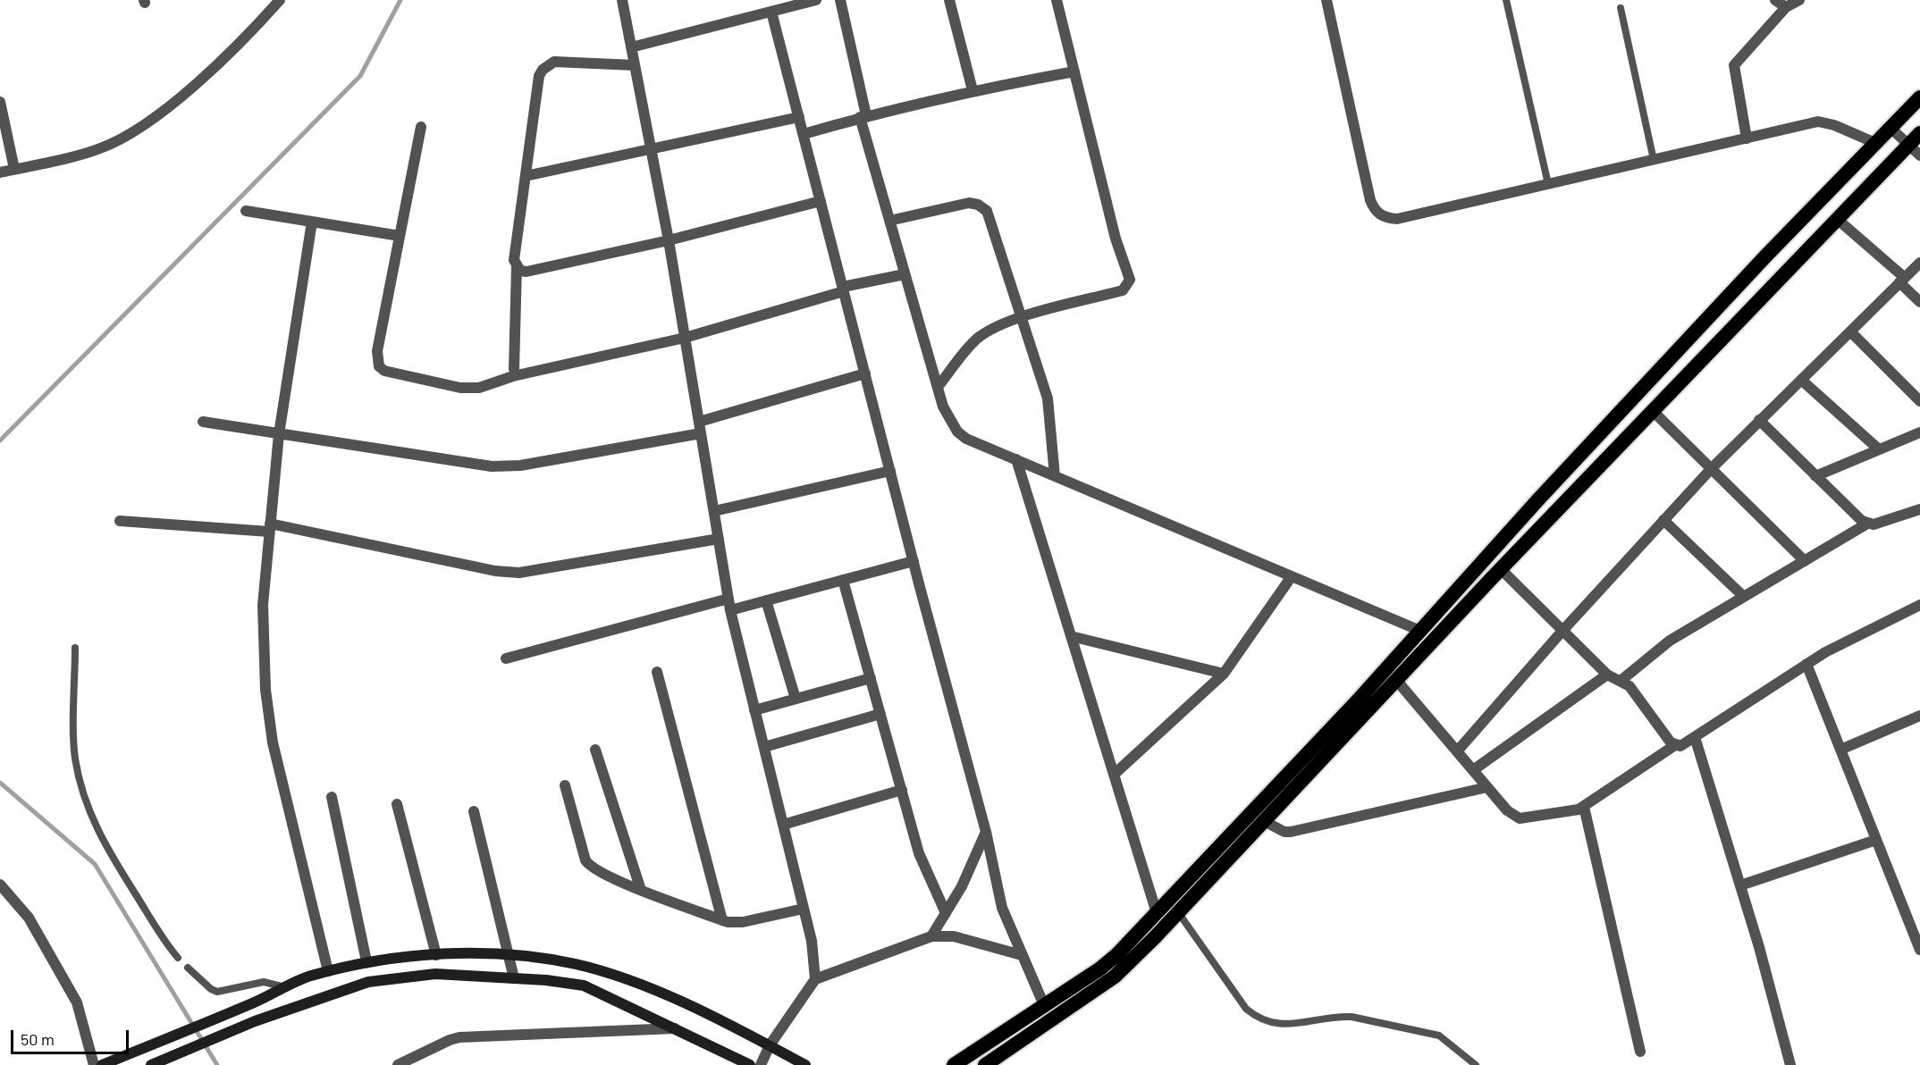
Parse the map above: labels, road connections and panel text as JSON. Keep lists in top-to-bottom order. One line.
{"scale_bar":"50 m"}
